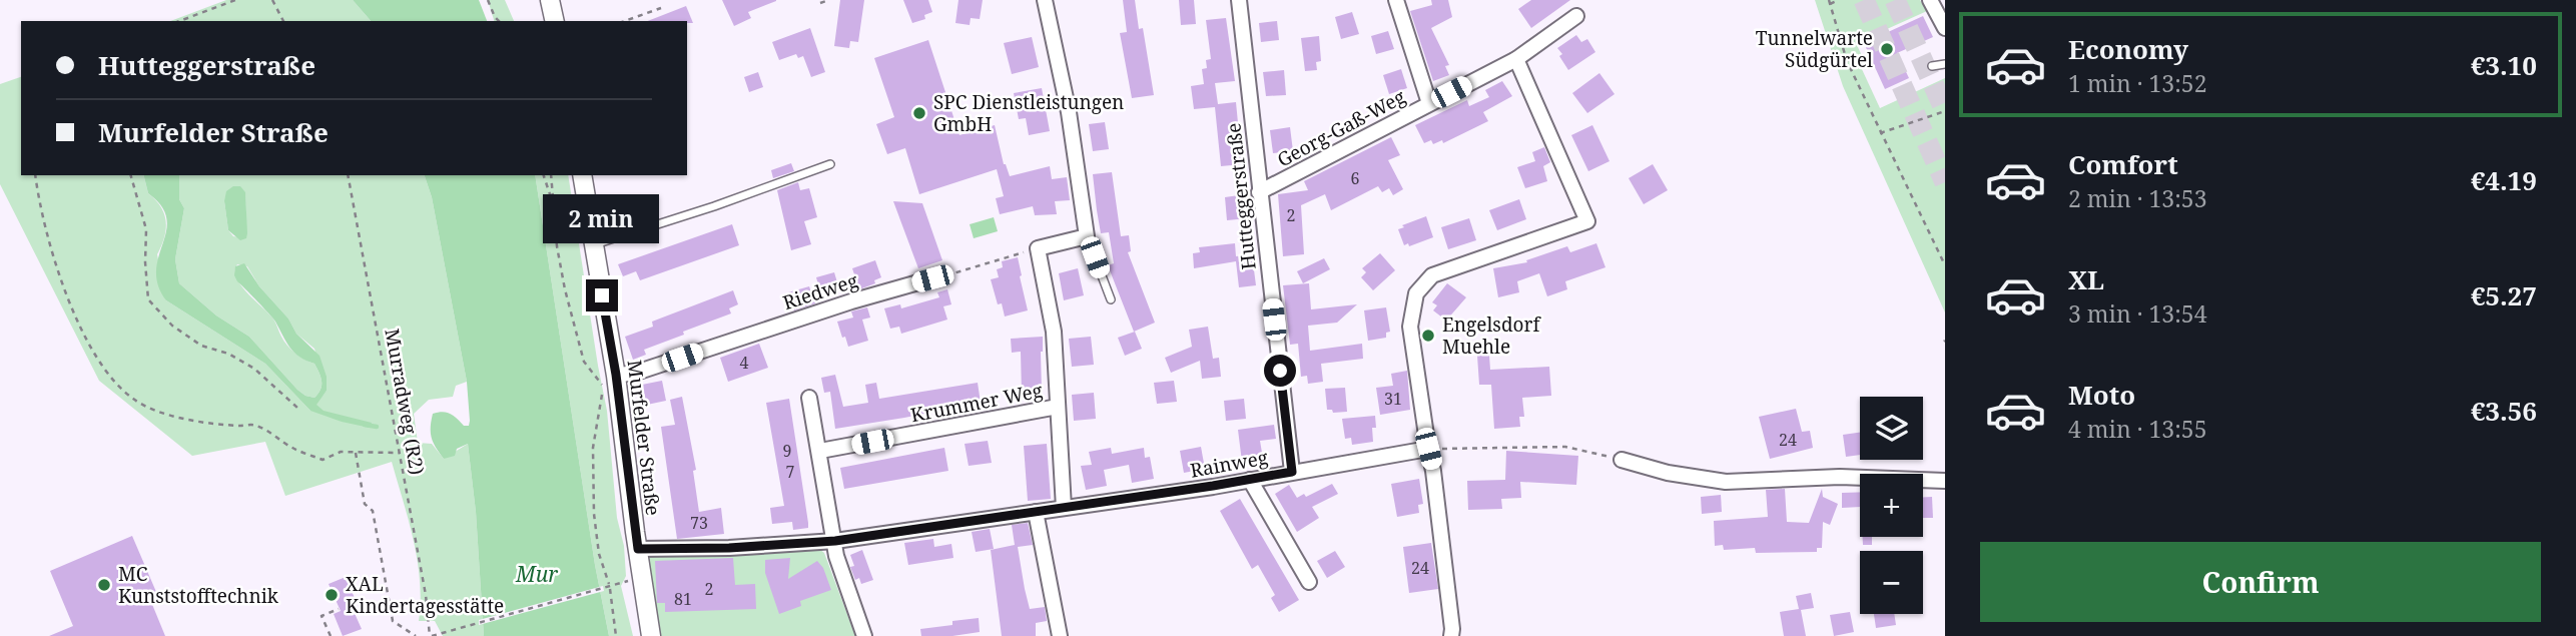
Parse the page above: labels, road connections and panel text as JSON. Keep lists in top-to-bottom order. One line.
{"streets":{"street":["Georg-Gaß-Weg","Hutteggerstraße","Riedweg","Krummer Weg","Murfelder Straße","Rainweg"],"path":["Murradweg (R2)"]},"crossings":[["Georg-Gaß-Weg","Hutteggerstraße"],["Hutteggerstraße","Rainweg"],["Riedweg","Murfelder Straße"],["Krummer Weg","Rainweg"],["Murfelder Straße","Rainweg"]],"water":["Mur"],"places":["Tunnelwarte Südgürtel","SPC Dienstleistungen GmbH","Engelsdorf Muehle","MC Kunststofftechnik","XAL Kindertagesstätte"],"house_numbers":["6","2","4","31","24","9","7","73","24","2","81"],"page":{"list":[{"name":"Economy","note":"1 min · 13:52","value":"€3.10"},{"name":"Comfort","note":"2 min · 13:53","value":"€4.19"},{"name":"XL","note":"3 min · 13:54","value":"€5.27"},{"name":"Moto","note":"4 min · 13:55","value":"€3.56"}],"banner":["Hutteggerstraße","Murfelder Straße"],"bubble":"2 min","map_buttons":["+","−"],"buttons":"Confirm"}}
